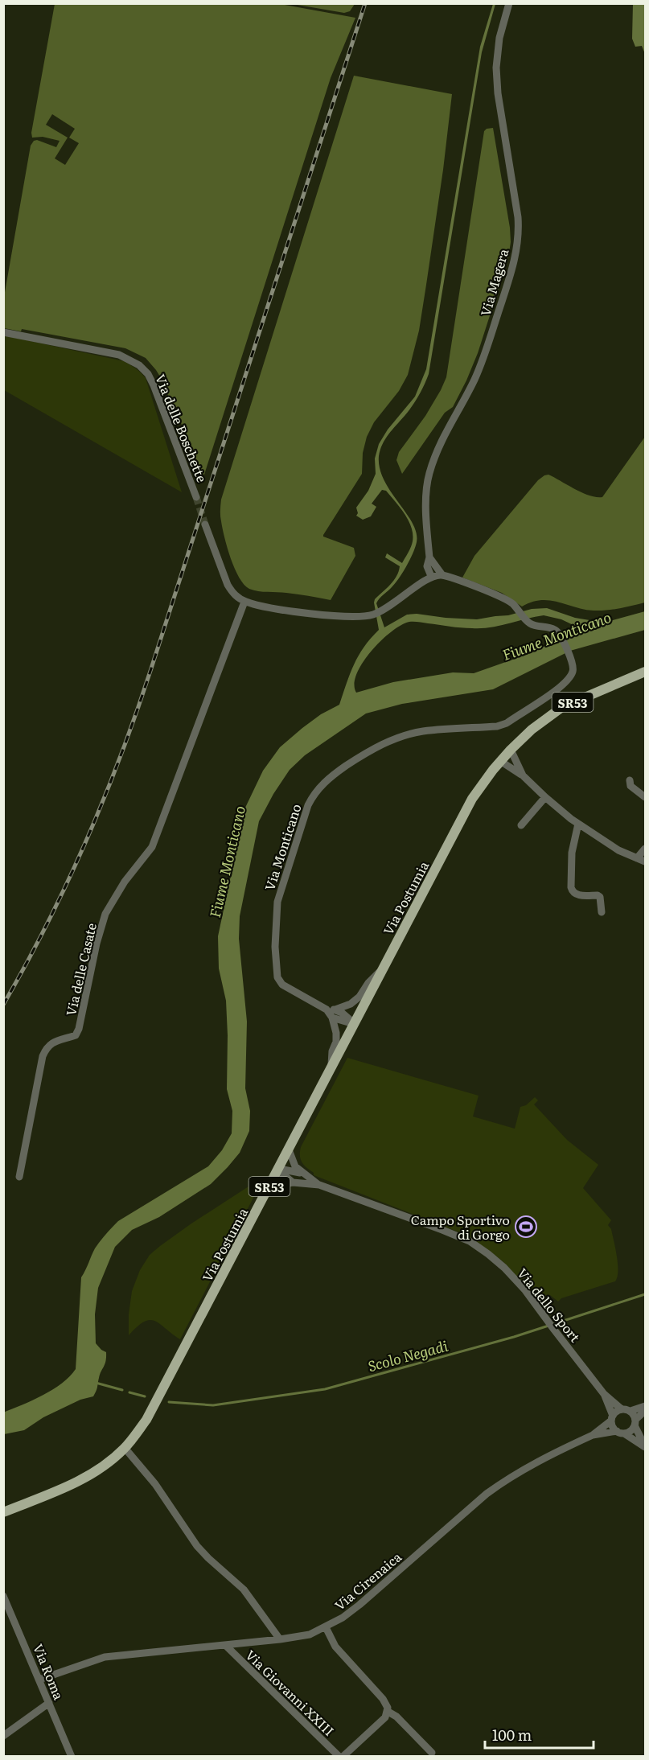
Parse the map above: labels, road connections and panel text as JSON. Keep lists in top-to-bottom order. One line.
{"streets":{"main road":["SR53","Via Postumia"],"street":["Via Magera","Via delle Boschette","Via Monticano","Via delle Casate","Via dello Sport","Via Cirenaica","Via Roma","Via Giovanni XXIII"]},"crossings":[["SR53","Via Postumia"],["Via dello Sport","Via Cirenaica"],["Via Cirenaica","Via Roma"],["Via Cirenaica","Via Giovanni XXIII"]],"water":["Fiume Monticano","Scolo Negadi"],"places":{"sports":["Campo Sportivo di Gorgo"]},"scale_bar":"100 m"}
